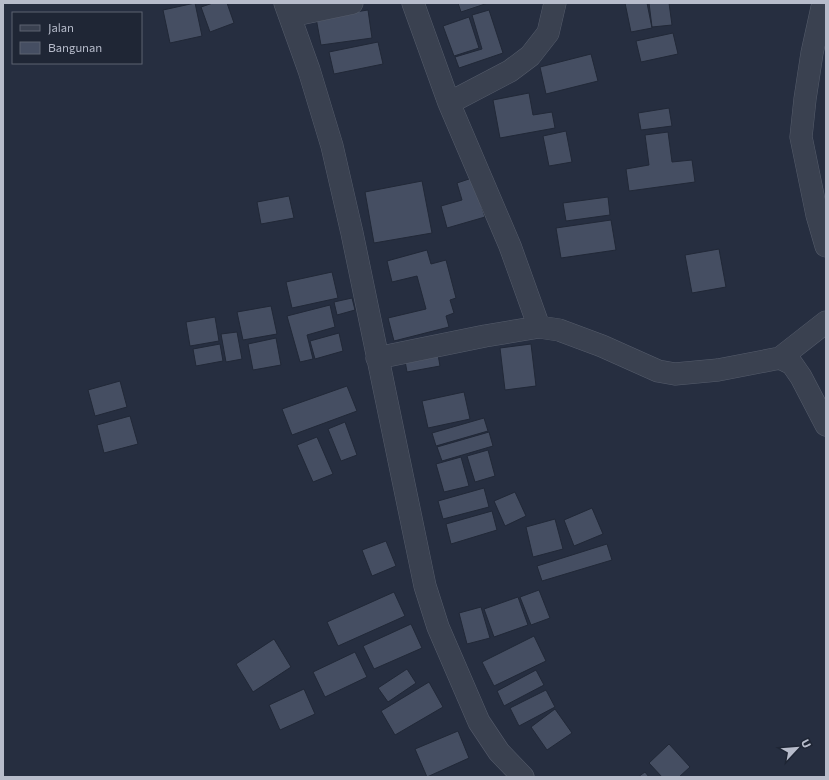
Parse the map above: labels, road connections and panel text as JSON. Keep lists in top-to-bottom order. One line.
{"legend":["Jalan","Bangunan"],"north":"top right"}
